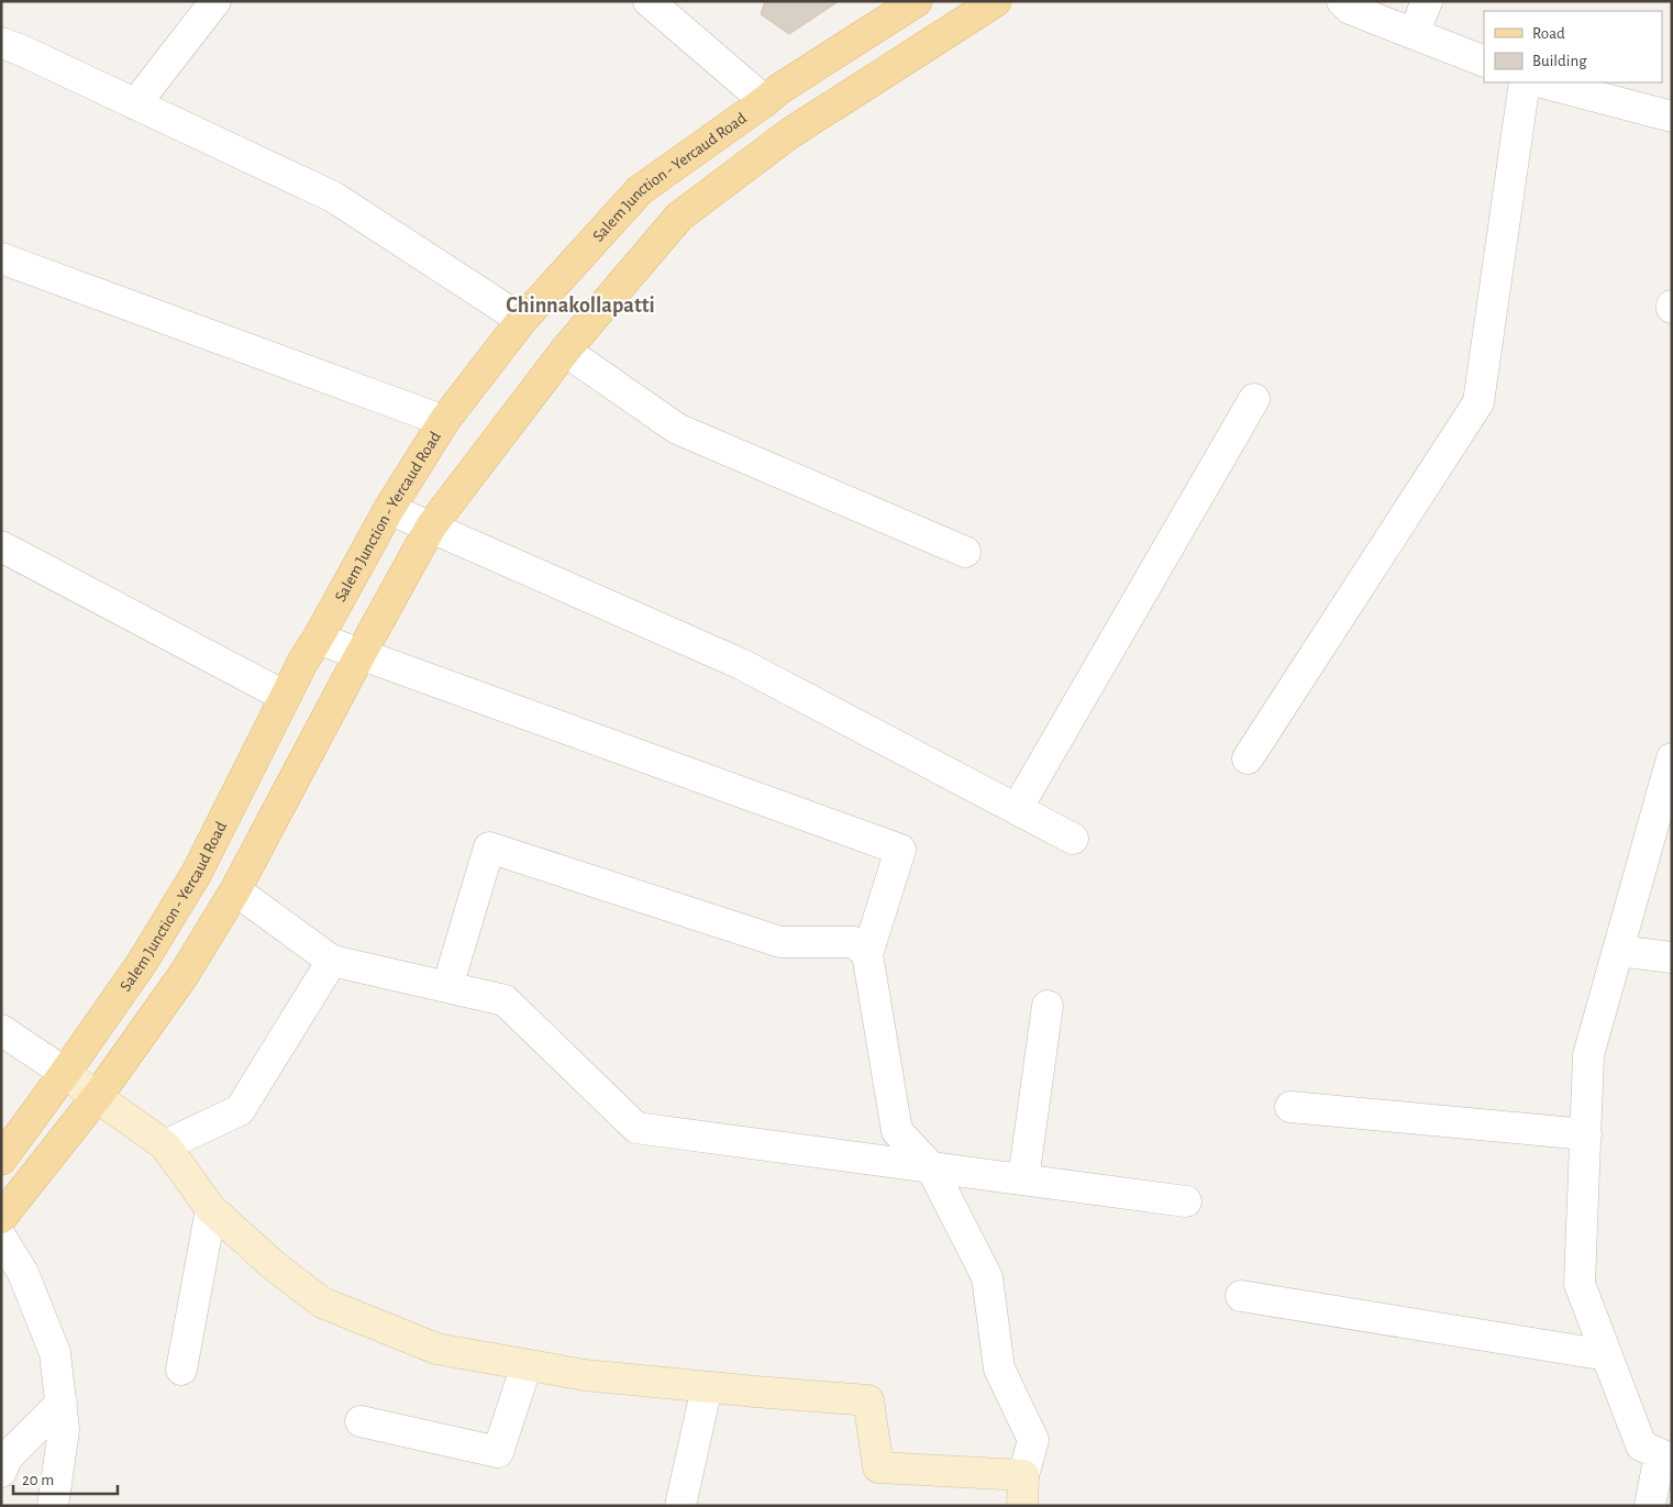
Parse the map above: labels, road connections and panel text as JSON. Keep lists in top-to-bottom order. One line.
{"streets":{"main road":["Salem Junction - Yercaud Road"]},"districts":["Chinnakollapatti"],"legend":["Road","Building"],"scale_bar":"20 m"}
